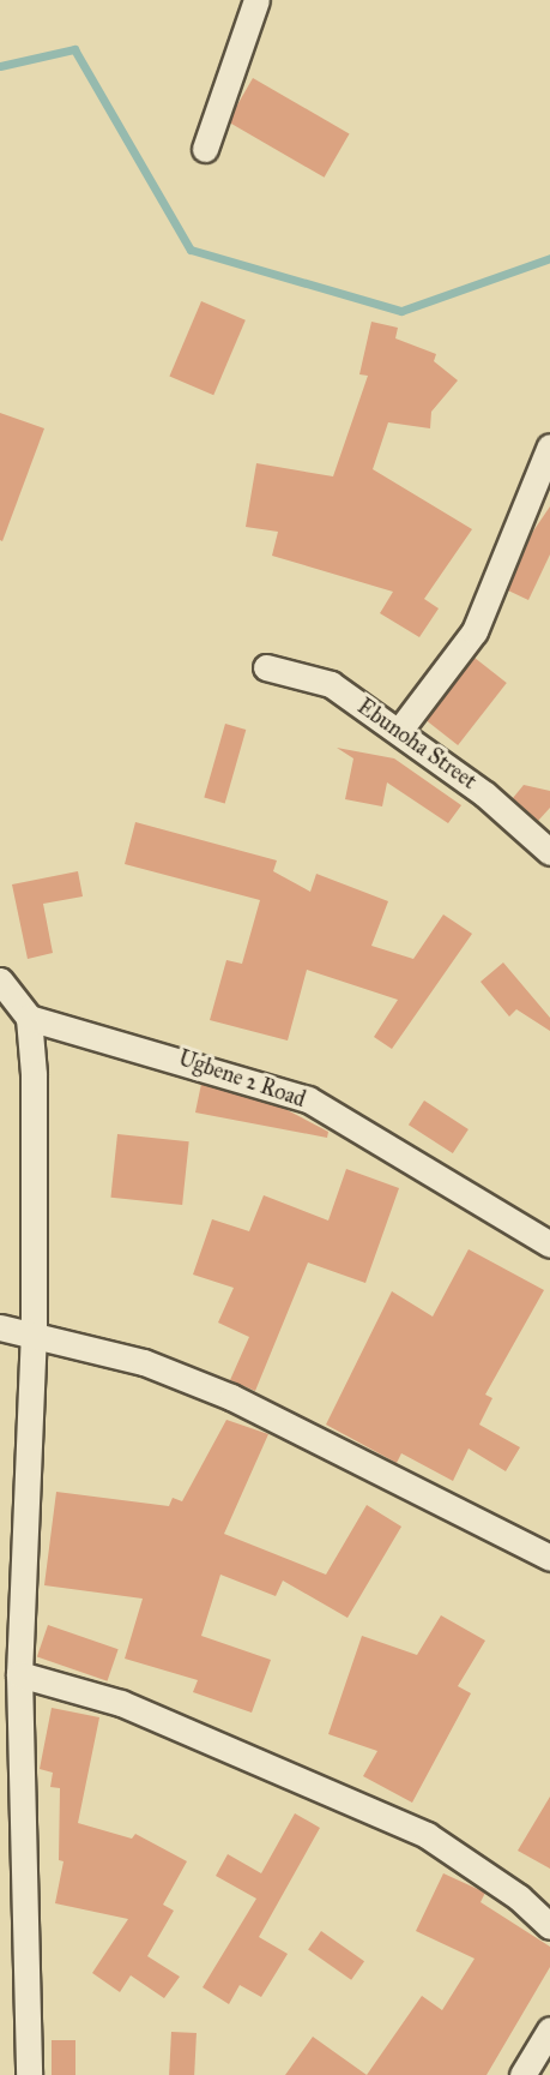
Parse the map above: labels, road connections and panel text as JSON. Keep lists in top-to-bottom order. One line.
{"streets":{"street":["Ebunoha Street","Ugbene 2 Road"]}}
